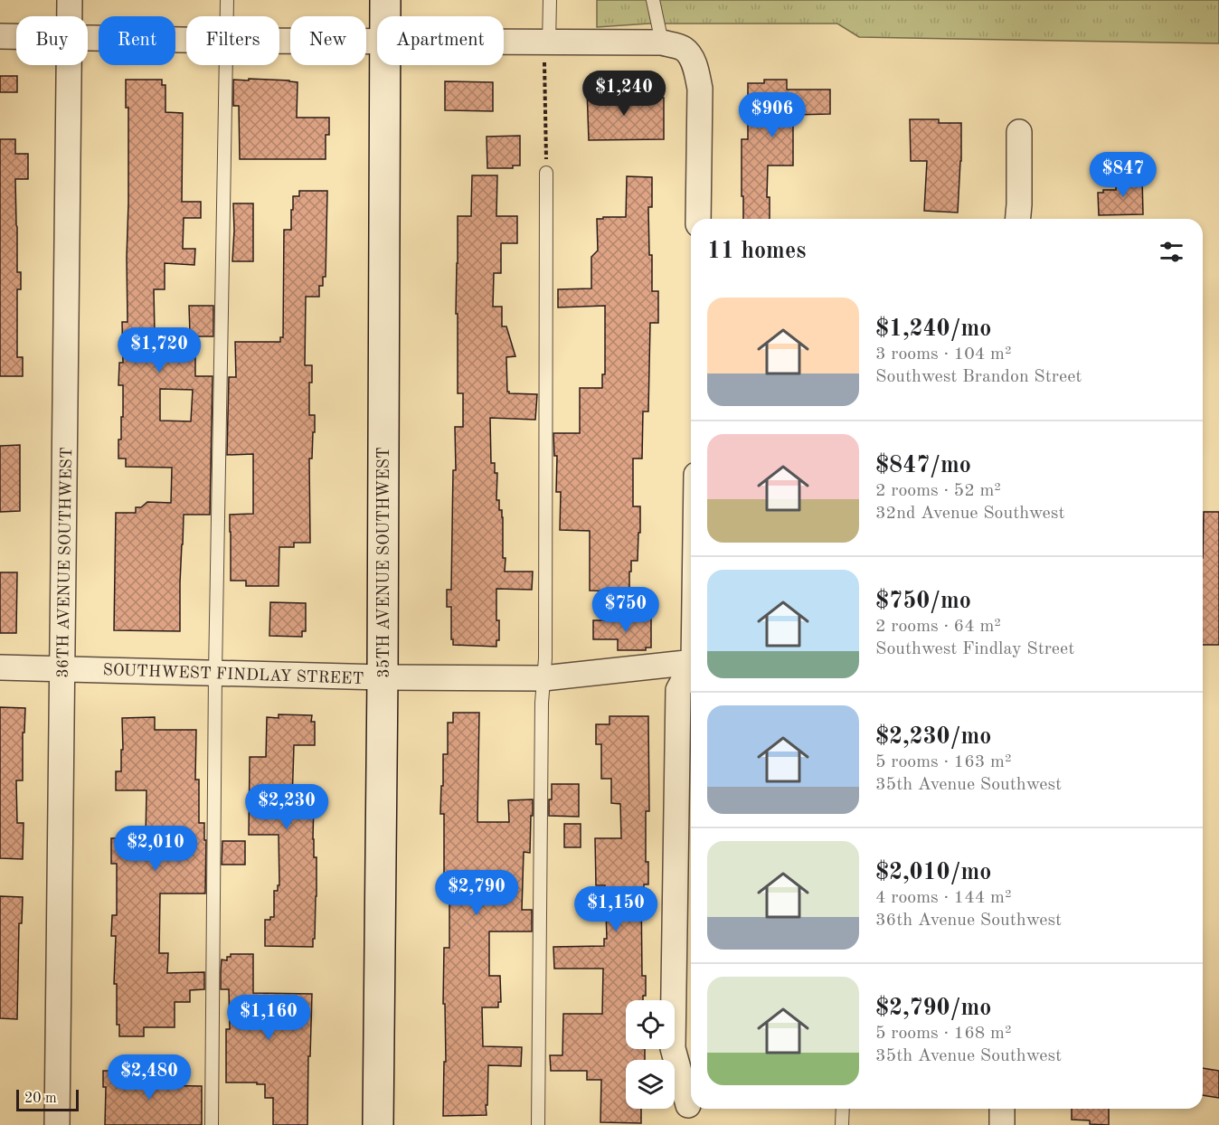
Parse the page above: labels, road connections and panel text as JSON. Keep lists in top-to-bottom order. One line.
{"streets":{"main road":["35TH AVENUE SOUTHWEST"],"street":["36TH AVENUE SOUTHWEST","SOUTHWEST FINDLAY STREET"]},"crossings":[["36TH AVENUE SOUTHWEST","SOUTHWEST FINDLAY STREET"],["35TH AVENUE SOUTHWEST","SOUTHWEST FINDLAY STREET"]],"scale_bar":"20 m","page":{"chip":["Buy","Rent","Filters","New","Apartment"],"price":["$1,240","$906","$847","$1,720","$750","$2,230","$2,010","$2,790","$1,150","$1,160","$2,480"],"heading":"11 homes","list":[{"name":"$1,240/mo","note":"3 rooms · 104 m² · Southwest Brandon Street"},{"name":"$847/mo","note":"2 rooms · 52 m² · 32nd Avenue Southwest"},{"name":"$750/mo","note":"2 rooms · 64 m² · Southwest Findlay Street"},{"name":"$2,230/mo","note":"5 rooms · 163 m² · 35th Avenue Southwest"},{"name":"$2,010/mo","note":"4 rooms · 144 m² · 36th Avenue Southwest"},{"name":"$2,790/mo","note":"5 rooms · 168 m² · 35th Avenue Southwest"}],"scale":"20 m"}}
